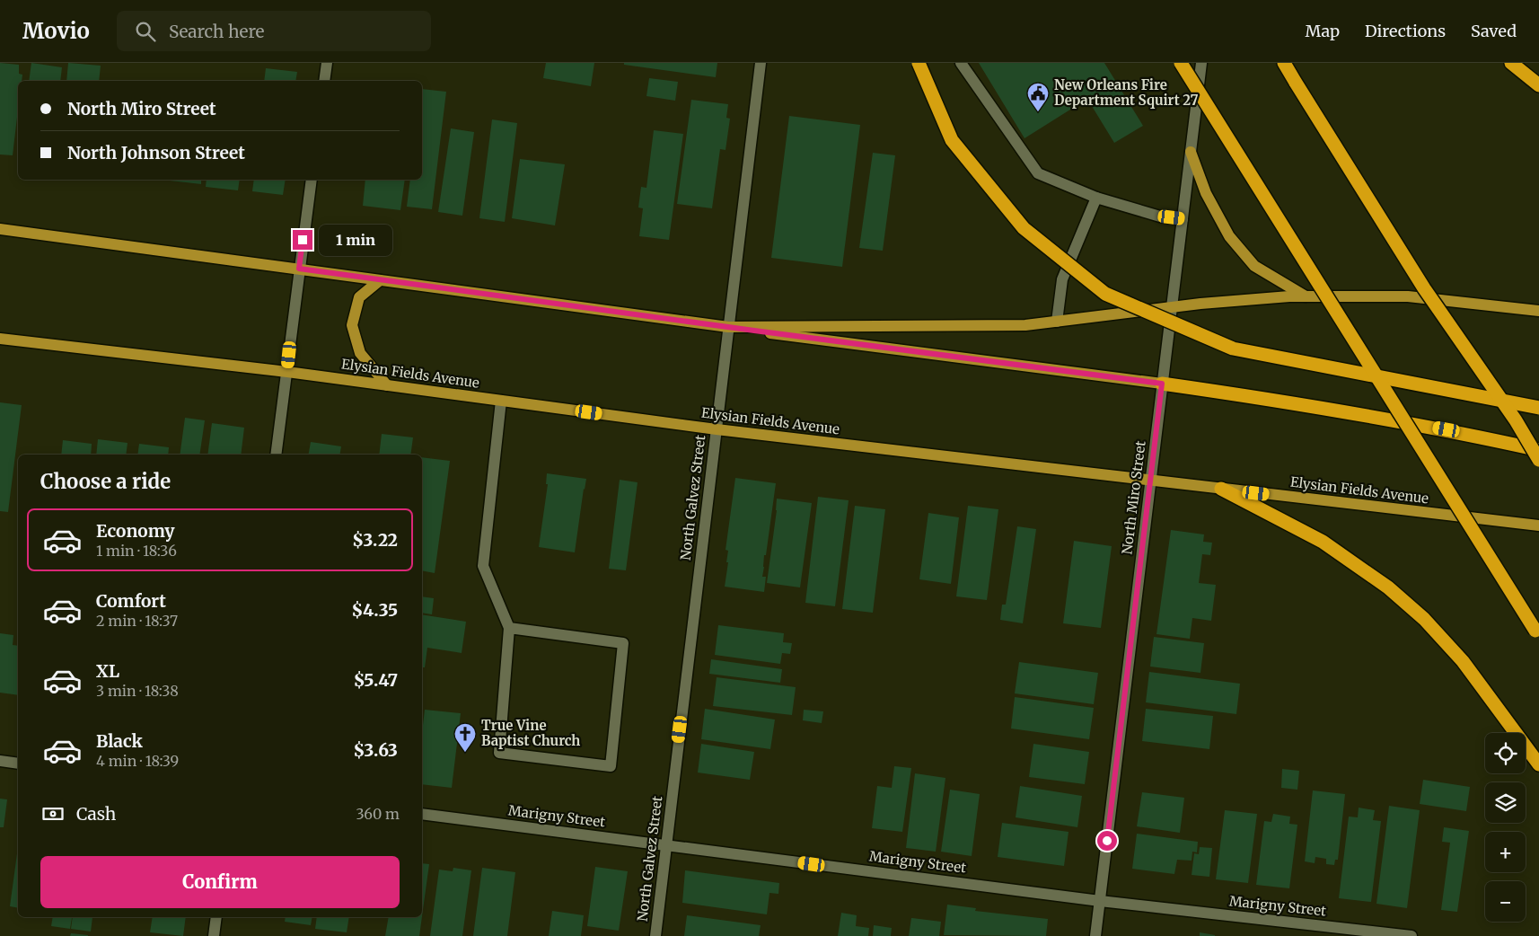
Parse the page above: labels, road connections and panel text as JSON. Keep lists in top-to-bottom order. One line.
{"streets":{"main road":["Elysian Fields Avenue"],"street":["North Galvez Street","North Miro Street","Marigny Street"]},"crossings":[["Elysian Fields Avenue","North Galvez Street"],["Elysian Fields Avenue","North Miro Street"],["North Galvez Street","Marigny Street"],["North Miro Street","Marigny Street"]],"places":{"public building":["New Orleans Fire Department Squirt 27"],"church":["True Vine Baptist Church"]},"page":{"header":"Movio","search":"Search here","nav":["Map","Directions","Saved"],"banner":["North Miro Street","North Johnson Street"],"bubble":"1 min","heading":"Choose a ride","list":[{"name":"Economy","note":"1 min · 18:36","value":"$3.22"},{"name":"Comfort","note":"2 min · 18:37","value":"$4.35"},{"name":"XL","note":"3 min · 18:38","value":"$5.47"},{"name":"Black","note":"4 min · 18:39","value":"$3.63"}],"map_buttons":["+","−"],"pay":["Cash","360 m"],"buttons":"Confirm"}}
